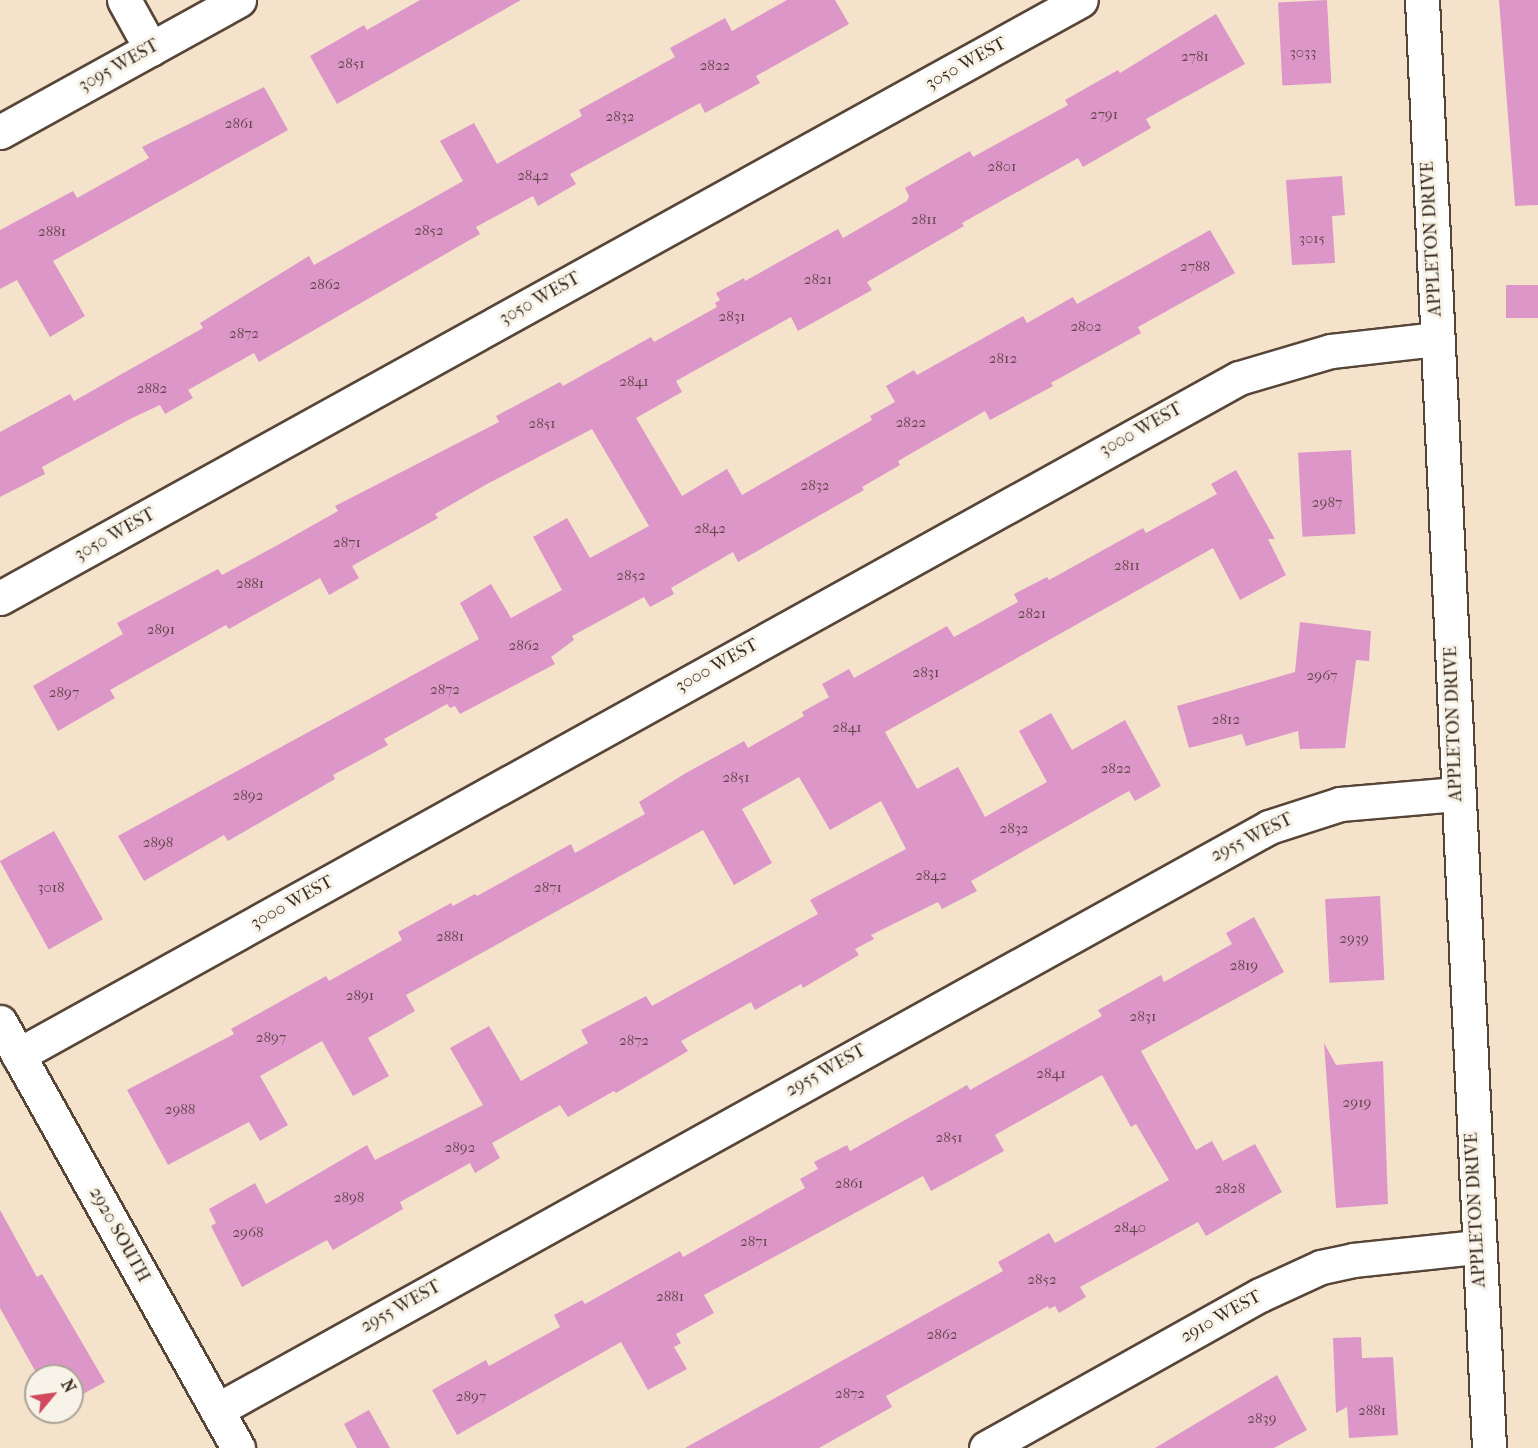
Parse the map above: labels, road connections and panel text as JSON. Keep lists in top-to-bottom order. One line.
{"streets":{"street":["3050 WEST","3095 WEST","APPLETON DRIVE","3000 WEST","2955 WEST","2920 SOUTH","2910 WEST"]},"crossings":[["APPLETON DRIVE","3000 WEST"],["APPLETON DRIVE","2955 WEST"],["APPLETON DRIVE","2910 WEST"],["3000 WEST","2920 SOUTH"],["2955 WEST","2920 SOUTH"]],"house_numbers":["3033","2781","2851","2822","2791","2832","2861","2801","2842","2811","2852","2881","3015","2788","2821","2862","2831","2802","2872","2812","2841","2882","2822","2851","2832","2987","2842","2871","2811","2852","2881","2821","2891","2862","2831","2967","2872","2897","2812","2841","2822","2851","2892","2832","2898","2842","3018","2871","2881","2939","2819","2891","2831","2897","2872","2841","2919","2988","2851","2892","2861","2828","2898","2840","2968","2871","2852","2881","2862","2872","2897","2881","2839"],"north":"top right"}
